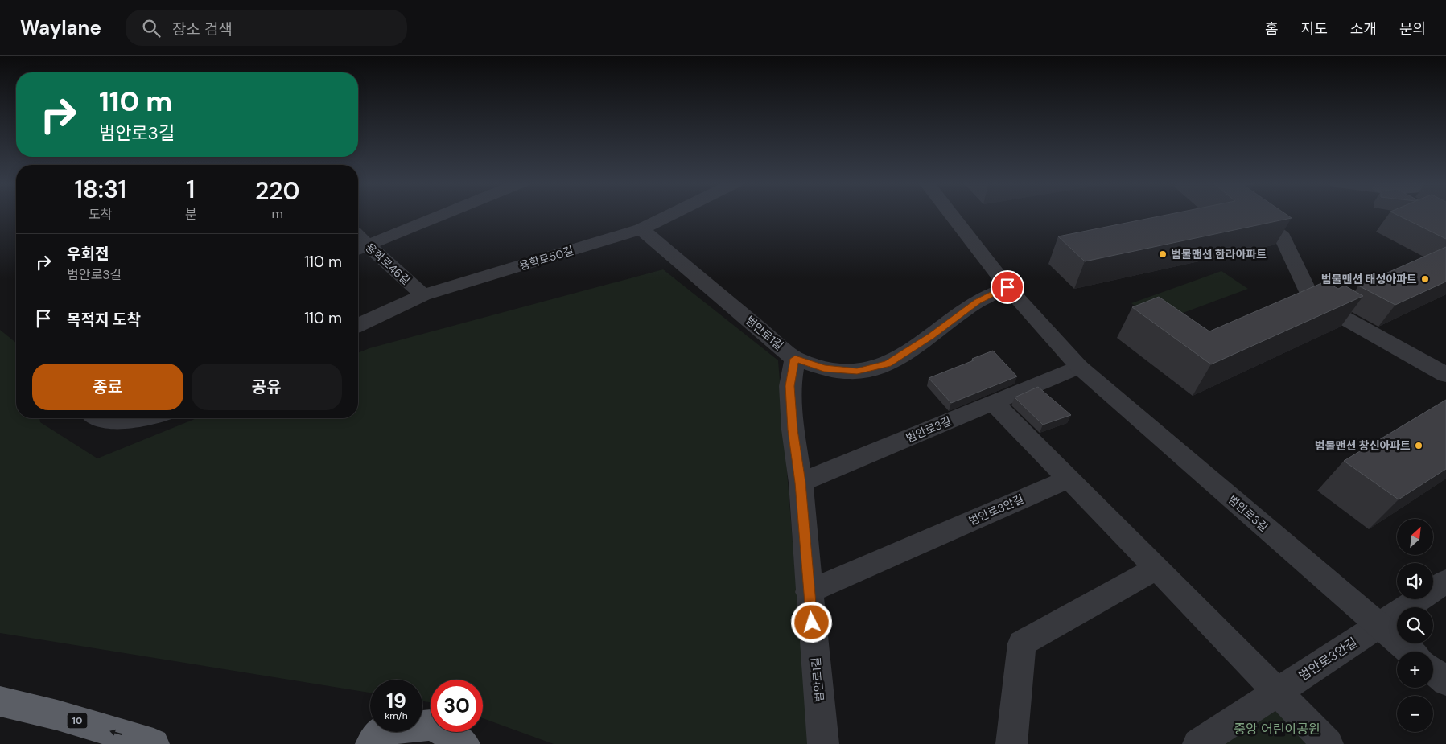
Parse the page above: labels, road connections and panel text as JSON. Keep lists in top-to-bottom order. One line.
{"streets":{"highway":["10"],"street":["용학로50길","용학로46길","범안로1길","범안로3길","범안로3안길"]},"crossings":[["용학로50길","용학로46길"],["용학로50길","범안로1길"],["범안로1길","범안로3길"],["범안로1길","범안로3안길"],["범안로3길","범안로3안길"]],"parks":["중앙 어린이공원"],"places":["범물맨션 한라아파트","범물맨션 태성아파트","범물맨션 창신아파트"],"north":"top right","page":{"header":"Waylane","search":"장소 검색","nav":["홈","지도","소개","문의"],"turn":["110 m","범안로3길"],"eta":["18:31","도착","1","분","220","m"],"list":[{"name":"우회전","note":"범안로3길","value":"110 m"},{"name":"목적지 도착","value":"110 m"}],"buttons":["종료","공유"],"map_buttons":["+","−"],"speed":"19 km/h","limit":"30"}}
